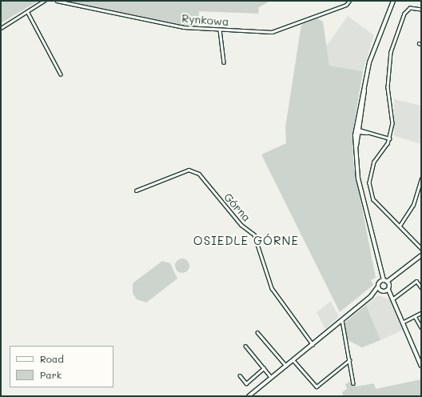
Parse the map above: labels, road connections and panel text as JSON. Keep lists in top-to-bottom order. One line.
{"streets":{"street":["Rynkowa","Górna"]},"districts":["OSIEDLE GÓRNE"],"legend":["Road","Park"]}
